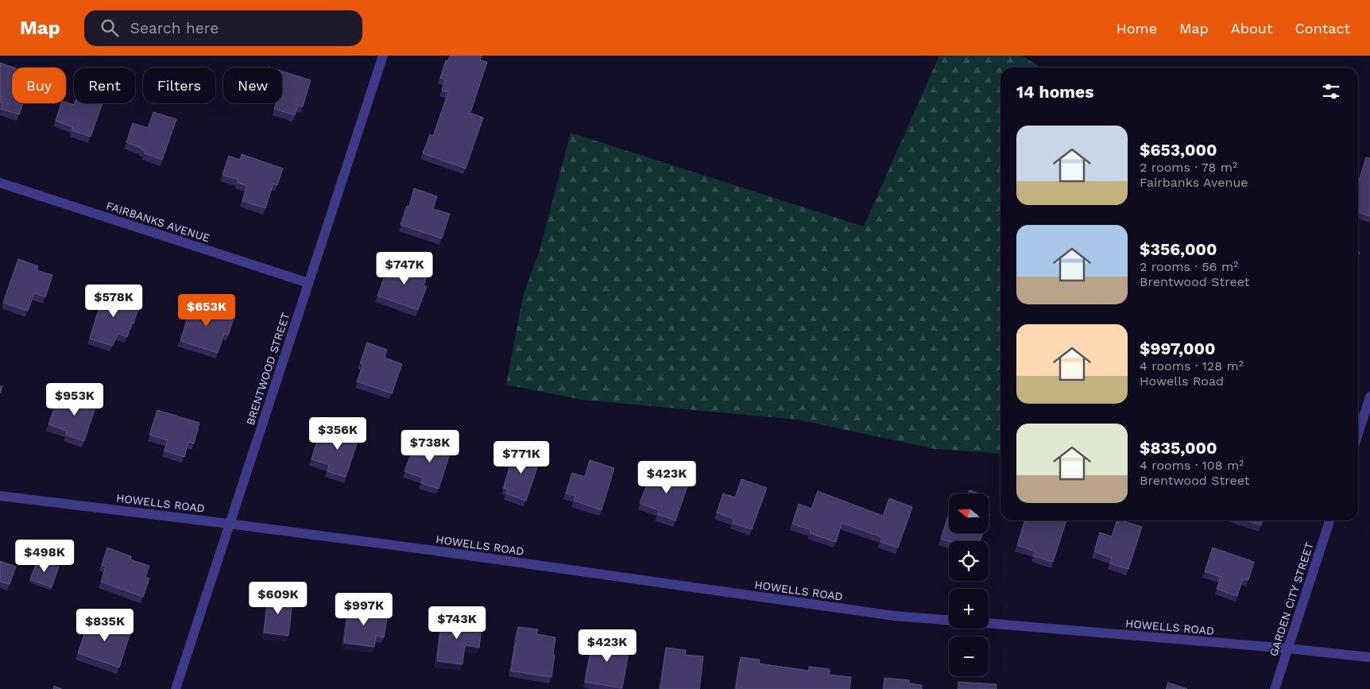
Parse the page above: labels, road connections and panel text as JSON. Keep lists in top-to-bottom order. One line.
{"streets":{"street":["FAIRBANKS AVENUE","BRENTWOOD STREET","HOWELLS ROAD","GARDEN CITY STREET"]},"crossings":[["FAIRBANKS AVENUE","BRENTWOOD STREET"],["BRENTWOOD STREET","HOWELLS ROAD"],["HOWELLS ROAD","GARDEN CITY STREET"]],"north":"left","page":{"header":"Map","search":"Search here","nav":["Home","Map","About","Contact"],"chip":["Buy","Rent","Filters","New"],"heading":"14 homes","list":[{"name":"$653,000","note":"2 rooms · 78 m² · Fairbanks Avenue"},{"name":"$356,000","note":"2 rooms · 56 m² · Brentwood Street"},{"name":"$997,000","note":"4 rooms · 128 m² · Howells Road"},{"name":"$835,000","note":"4 rooms · 108 m² · Brentwood Street"}],"price":["$747K","$578K","$653K","$953K","$356K","$738K","$771K","$423K","$498K","$609K","$997K","$743K","$835K","$423K"],"map_buttons":["+","−"]}}
